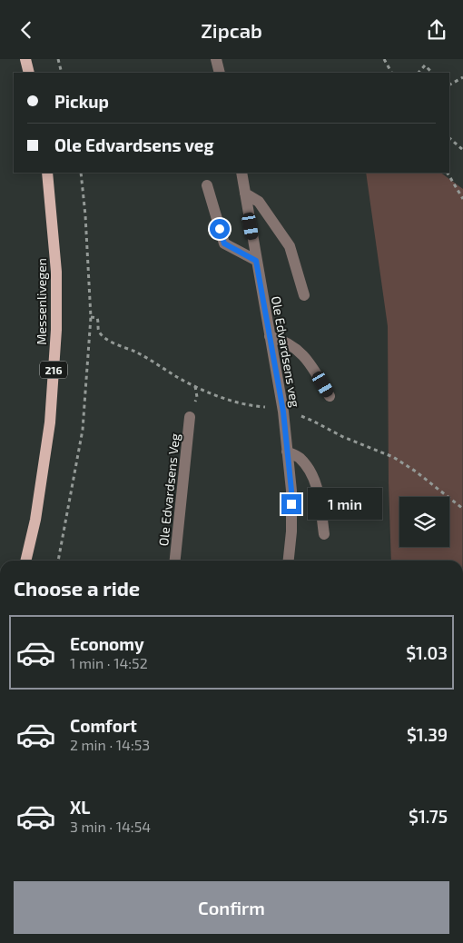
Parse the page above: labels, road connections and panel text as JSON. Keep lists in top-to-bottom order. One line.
{"streets":{"main road":["Messenlivegen","216"],"street":["Ole Edvardsens veg","Ole Edvardsens Veg"]},"page":{"header":"Zipcab","banner":["Pickup","Ole Edvardsens veg"],"bubble":"1 min","heading":"Choose a ride","list":[{"name":"Economy","note":"1 min · 14:52","value":"$1.03"},{"name":"Comfort","note":"2 min · 14:53","value":"$1.39"},{"name":"XL","note":"3 min · 14:54","value":"$1.75"}],"buttons":"Confirm"}}
